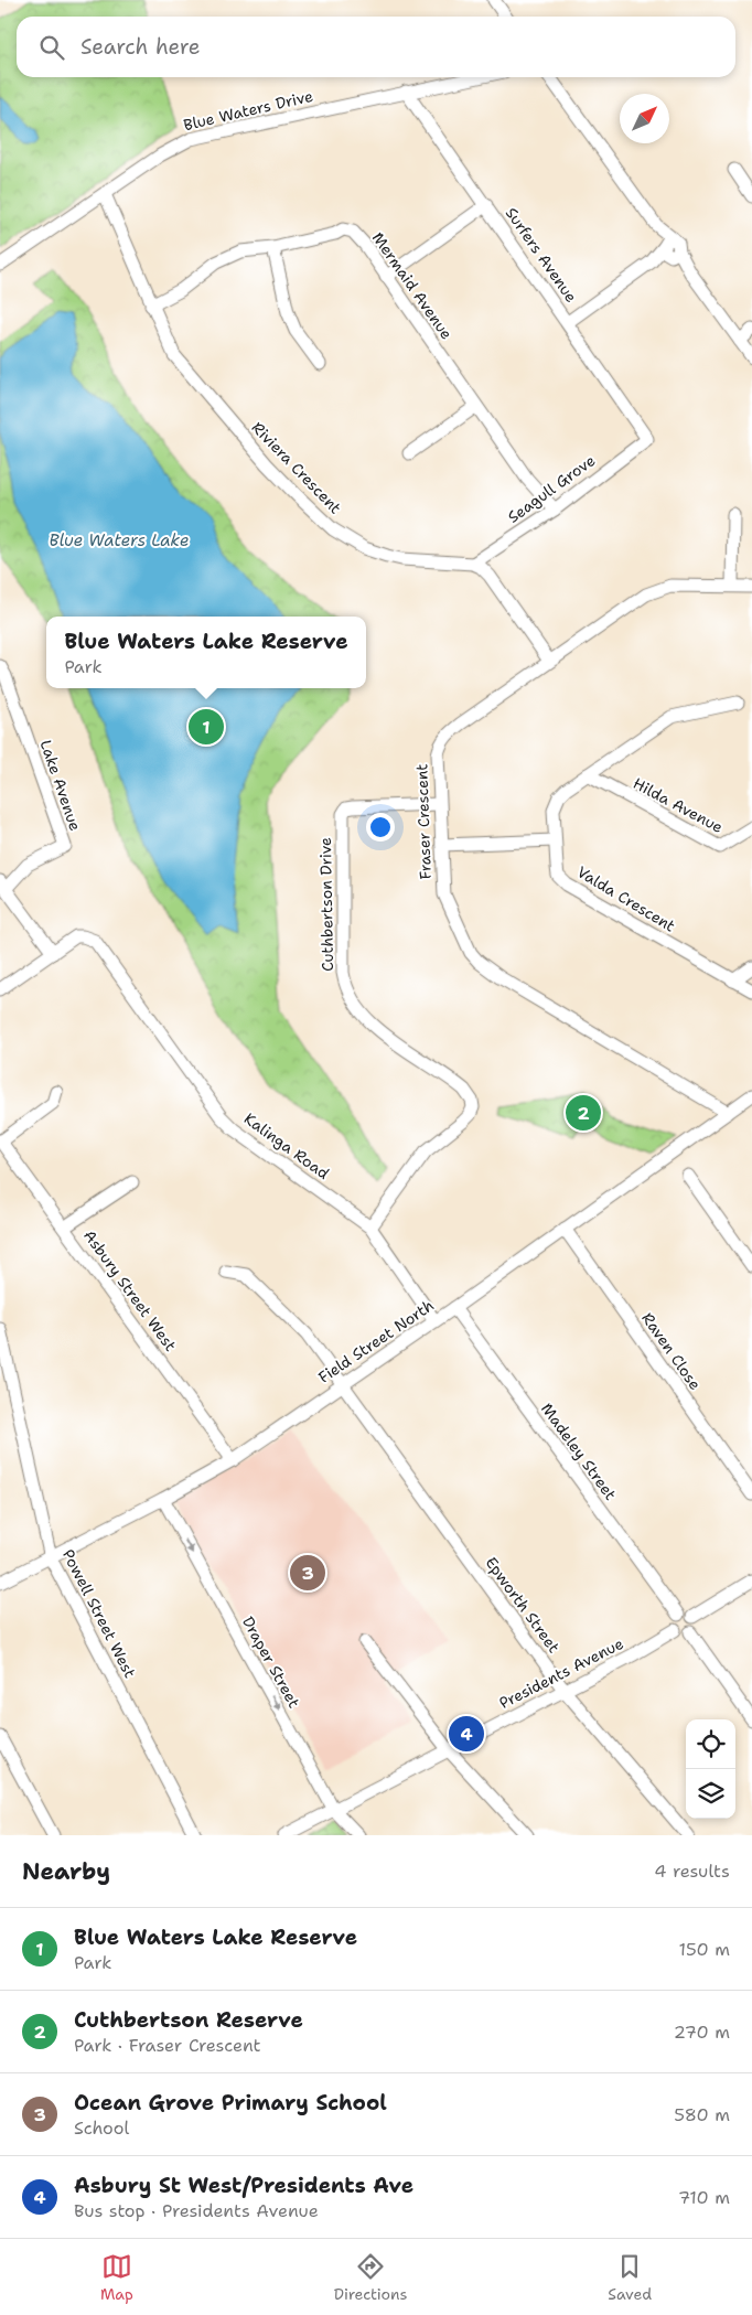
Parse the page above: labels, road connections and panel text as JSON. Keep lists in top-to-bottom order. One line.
{"streets":{"street":["Blue Waters Drive","Surfers Avenue","Mermaid Avenue","Riviera Crescent","Seagull Grove","Lake Avenue","Hilda Avenue","Fraser Crescent","Valda Crescent","Cuthbertson Drive","Kalinga Road","Asbury Street West","Field Street North","Raven Close","Madeley Street","Epworth Street","Powell Street West","Draper Street","Presidents Avenue"]},"crossings":[["Blue Waters Drive","Surfers Avenue"],["Blue Waters Drive","Riviera Crescent"],["Surfers Avenue","Seagull Grove"],["Mermaid Avenue","Riviera Crescent"],["Mermaid Avenue","Seagull Grove"],["Riviera Crescent","Seagull Grove"],["Hilda Avenue","Valda Crescent"],["Fraser Crescent","Cuthbertson Drive"],["Fraser Crescent","Field Street North"],["Cuthbertson Drive","Kalinga Road"],["Kalinga Road","Field Street North"],["Asbury Street West","Field Street North"],["Field Street North","Raven Close"],["Field Street North","Madeley Street"],["Field Street North","Epworth Street"],["Field Street North","Powell Street West"],["Field Street North","Draper Street"],["Madeley Street","Presidents Avenue"],["Epworth Street","Presidents Avenue"],["Draper Street","Presidents Avenue"]],"one_way":["Draper Street"],"water":["Blue Waters Lake"],"north":"top right","page":{"search":"Search here","popup":["Blue Waters Lake Reserve","Park"],"pins":["1","2","3","4"],"heading":["Nearby","4 results"],"list":[{"mark":"1","name":"Blue Waters Lake Reserve","note":"Park","value":"150 m"},{"mark":"2","name":"Cuthbertson Reserve","note":"Park · Fraser Crescent","value":"270 m"},{"mark":"3","name":"Ocean Grove Primary School","note":"School","value":"580 m"},{"mark":"4","name":"Asbury St West/Presidents Ave","note":"Bus stop · Presidents Avenue","value":"710 m"}],"nav":["Map","Directions","Saved"]}}
